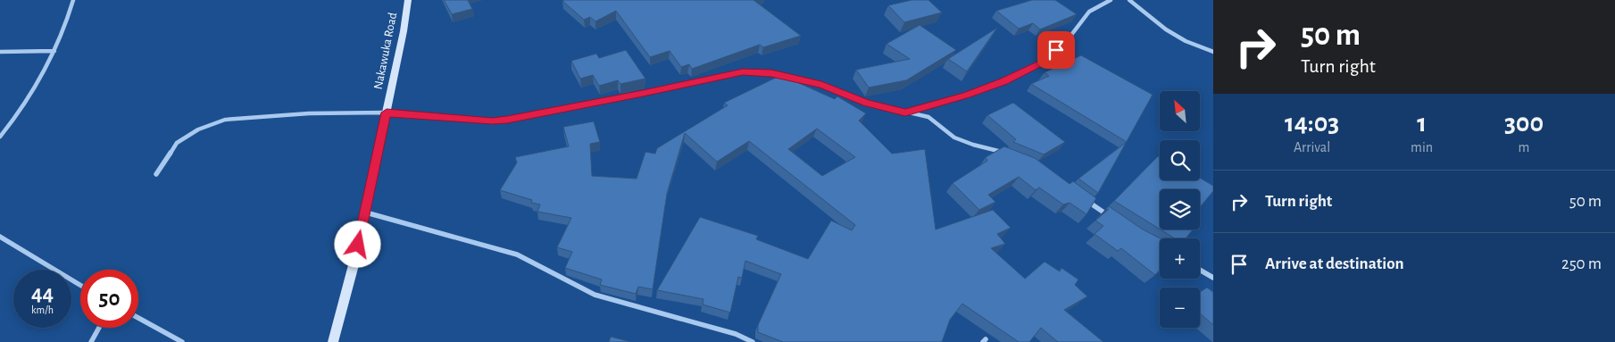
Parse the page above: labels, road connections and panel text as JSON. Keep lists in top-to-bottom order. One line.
{"streets":{"main road":["Nakawuka Road"]},"north":"top left","page":{"turn":["50 m","Turn right"],"map_buttons":["+","−"],"eta":["14:03","Arrival","1","min","300","m"],"list":[{"name":"Turn right","value":"50 m"},{"name":"Arrive at destination","value":"250 m"}],"speed":"44 km/h","limit":"50"}}
